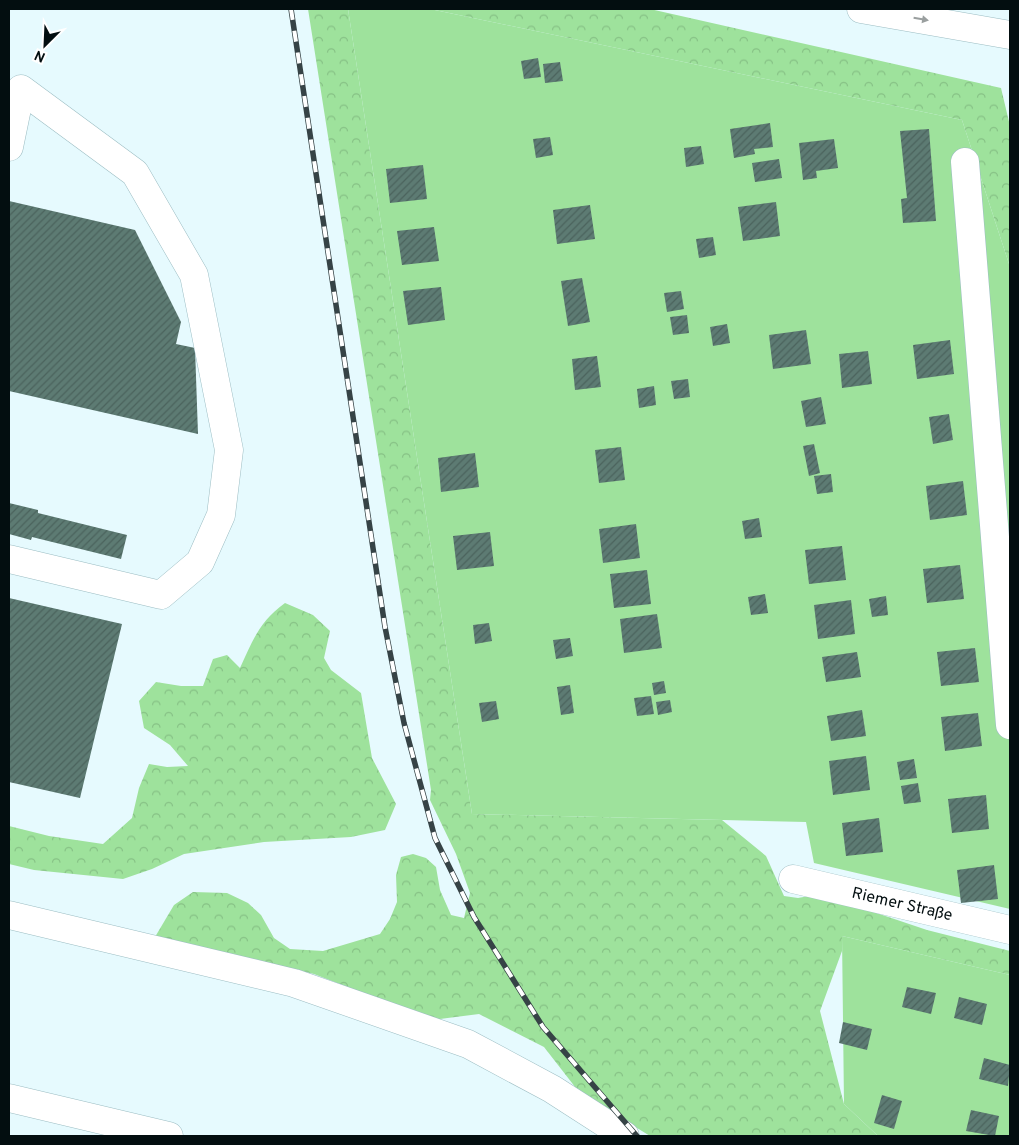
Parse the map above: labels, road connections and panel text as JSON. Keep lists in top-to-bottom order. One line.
{"streets":{"main road":["Riemer Straße"]},"north":"bottom left"}
